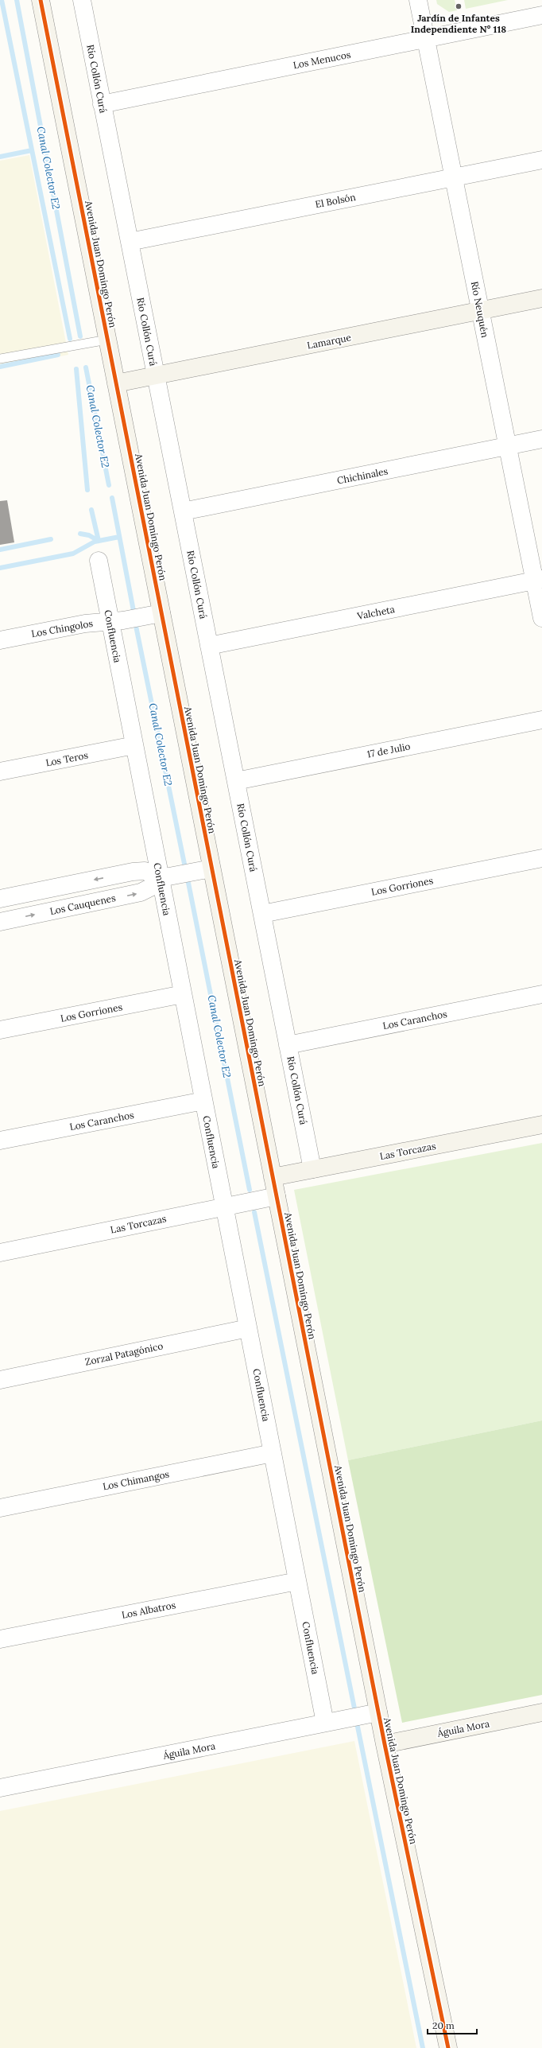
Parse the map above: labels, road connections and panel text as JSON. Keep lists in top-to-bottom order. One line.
{"streets":{"street":["Los Menucos","Río Collón Curá","El Bolsón","Avenida Juan Domingo Perón","Río Neuquén","Lamarque","Chichinales","Valcheta","Los Chingolos","Confluencia","17 de Julio","Los Teros","Los Gorriones","Los Cauquenes","Los Caranchos","Las Torcazas","Zorzal Patagónico","Los Chimangos","Los Albatros","Águila Mora"]},"crossings":[["Los Menucos","Río Collón Curá"],["Los Menucos","Río Neuquén"],["Río Collón Curá","El Bolsón"],["Río Collón Curá","Lamarque"],["Río Collón Curá","Chichinales"],["Río Collón Curá","Valcheta"],["Río Collón Curá","17 de Julio"],["Río Collón Curá","Los Gorriones"],["Río Collón Curá","Los Caranchos"],["Río Collón Curá","Las Torcazas"],["El Bolsón","Río Neuquén"],["Avenida Juan Domingo Perón","Lamarque"],["Avenida Juan Domingo Perón","Los Chingolos"],["Avenida Juan Domingo Perón","Las Torcazas"],["Avenida Juan Domingo Perón","Águila Mora"],["Río Neuquén","Lamarque"],["Río Neuquén","Chichinales"],["Río Neuquén","Valcheta"],["Los Chingolos","Confluencia"],["Confluencia","Los Teros"],["Confluencia","Los Gorriones"],["Confluencia","Los Cauquenes"],["Confluencia","Los Caranchos"],["Confluencia","Las Torcazas"],["Confluencia","Zorzal Patagónico"],["Confluencia","Los Chimangos"],["Confluencia","Los Albatros"],["Confluencia","Águila Mora"]],"water":["Canal Colector E2"],"places":["Jardín de Infantes Independiente N° 118"],"scale_bar":"20 m"}
